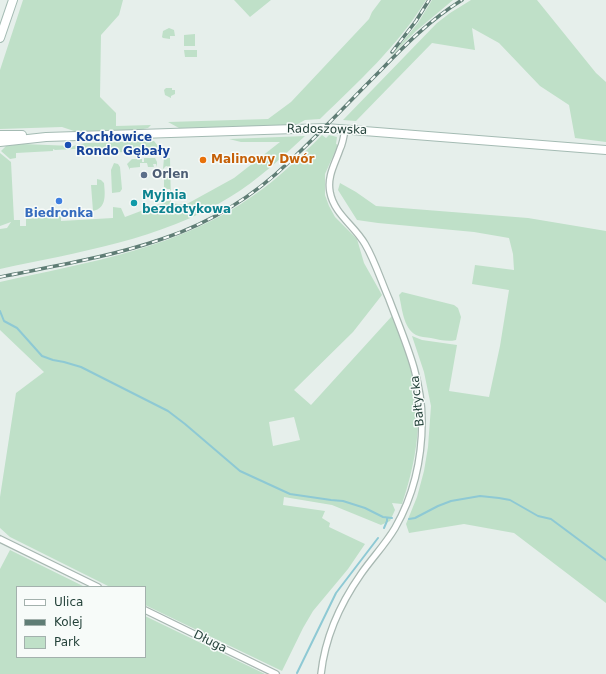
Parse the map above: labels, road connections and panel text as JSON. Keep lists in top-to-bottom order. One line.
{"streets":{"street":["Radoszowska","Bałtycka","Długa"]},"crossings":[["Radoszowska","Bałtycka"]],"places":["Kochłowice Rondo Gębały","Malinowy Dwór","Orlen","Biedronka","Myjnia bezdotykowa"],"legend":["Ulica","Kolej","Park"]}
